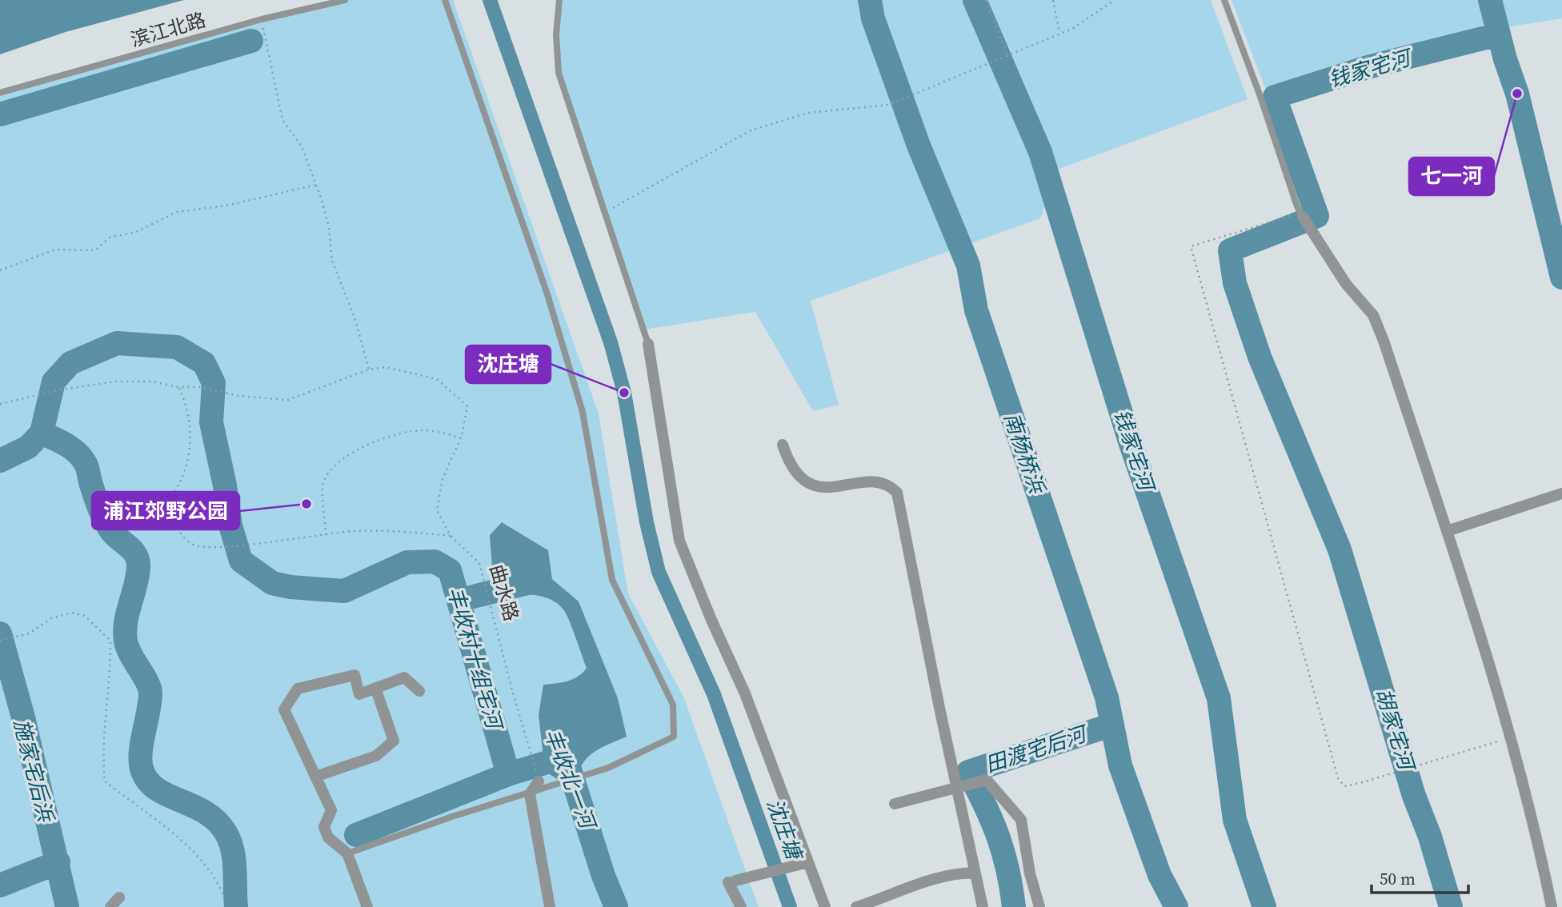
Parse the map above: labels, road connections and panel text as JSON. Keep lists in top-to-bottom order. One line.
{"streets":{"lane":["滨江北路"],"path":["曲水路"]},"water":["钱家宅河","南杨桥浜","丰收村十组宅河","胡家宅河","田渡宅后河","施家宅后浜","丰收北一河","沈庄塘"],"places":["七一河","沈庄塘","浦江郊野公园"],"scale_bar":"50 m"}
